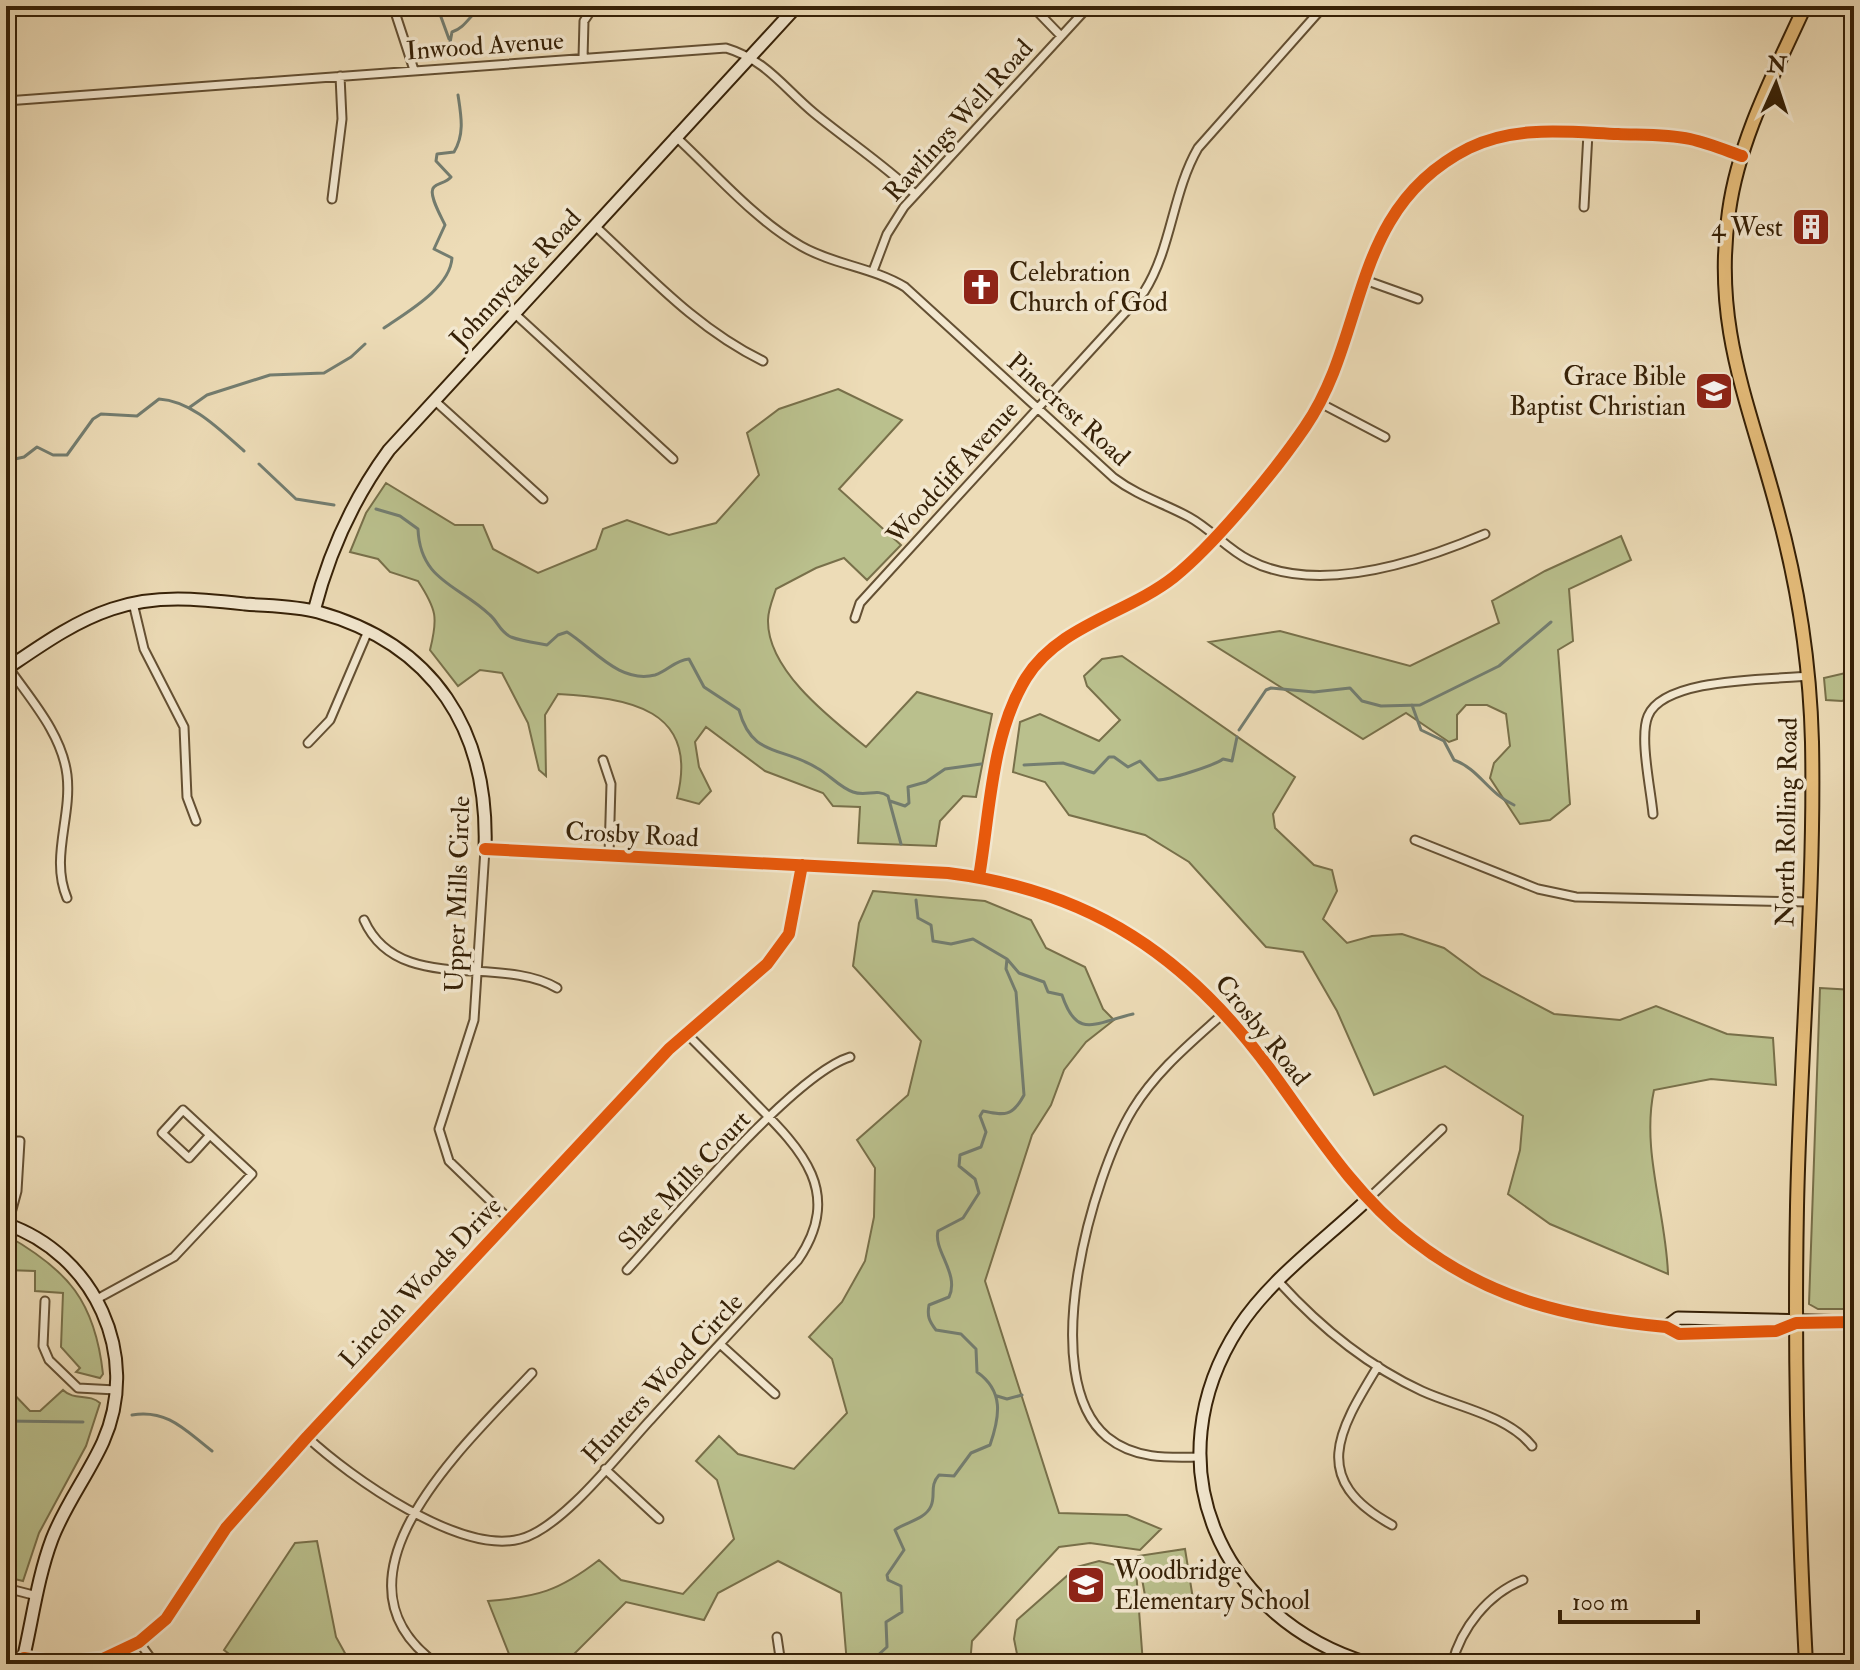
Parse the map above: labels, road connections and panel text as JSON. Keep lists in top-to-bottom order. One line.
{"streets":{"main road":["North Rolling Road"],"street":["Inwood Avenue","Rawlings Well Road","Johnnycake Road","Pinecrest Road","Woodcliff Avenue","Crosby Road","Upper Mills Circle","Slate Mills Court","Lincoln Woods Drive","Hunters Wood Circle"]},"crossings":[["Inwood Avenue","Johnnycake Road"],["Rawlings Well Road","Pinecrest Road"],["Johnnycake Road","Pinecrest Road"],["Johnnycake Road","Upper Mills Circle"],["Pinecrest Road","Woodcliff Avenue"],["North Rolling Road","Crosby Road"],["Crosby Road","Upper Mills Circle"],["Crosby Road","Lincoln Woods Drive"],["Upper Mills Circle","Lincoln Woods Drive"],["Slate Mills Court","Hunters Wood Circle"],["Lincoln Woods Drive","Hunters Wood Circle"]],"places":{"building":["4 West"],"church":["Celebration Church of God"],"school or university":["Grace Bible Baptist Christian","Woodbridge Elementary School"]},"scale_bar":"100 m","north":"top"}
